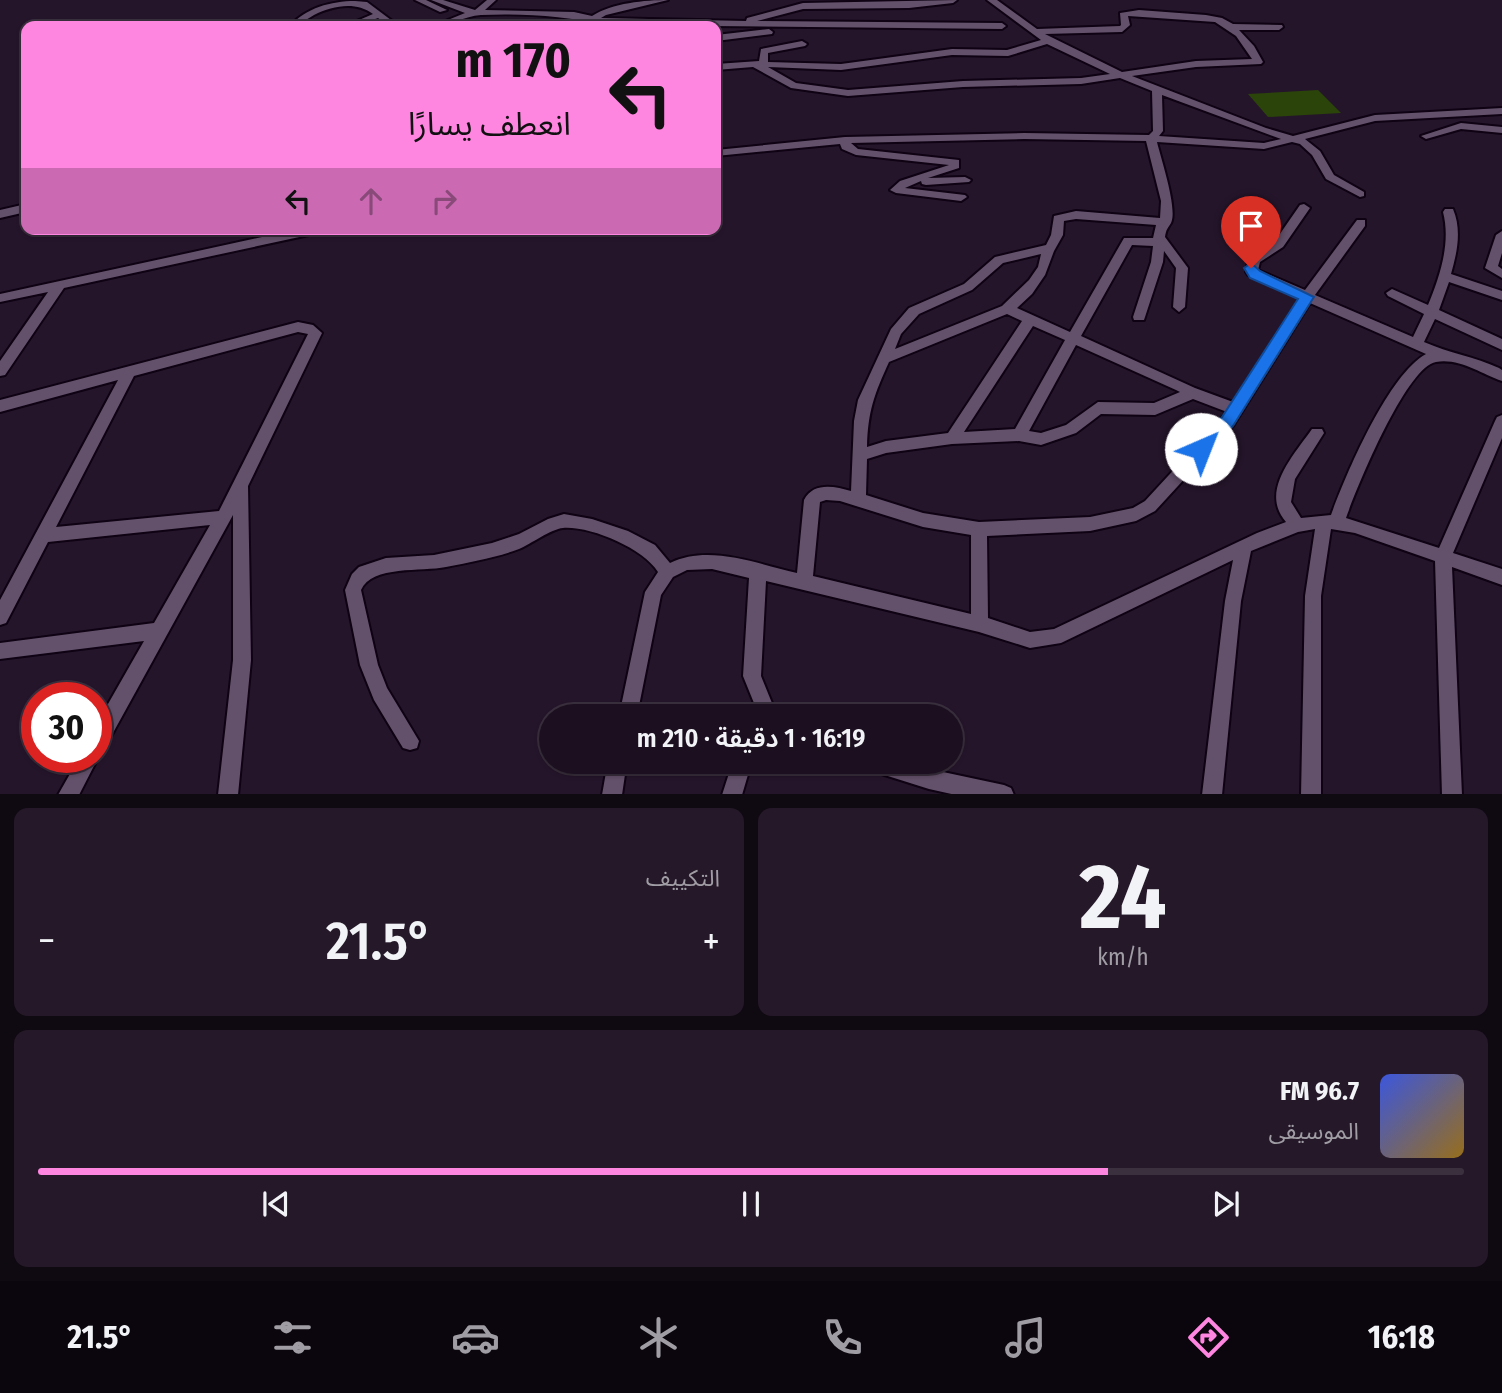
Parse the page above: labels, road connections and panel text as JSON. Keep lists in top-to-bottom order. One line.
{"page":{"turn":["170 m","انعطف يسارًا"],"limit":"30","trip":"16:19 · 1 دقيقة · 210 m","tile":[["24","km/h"],"التكييف"],"heat":["−","21.5°","+"],"song":["96.7 FM","الموسيقى"],"tabs":["16:18","21.5°"]}}
